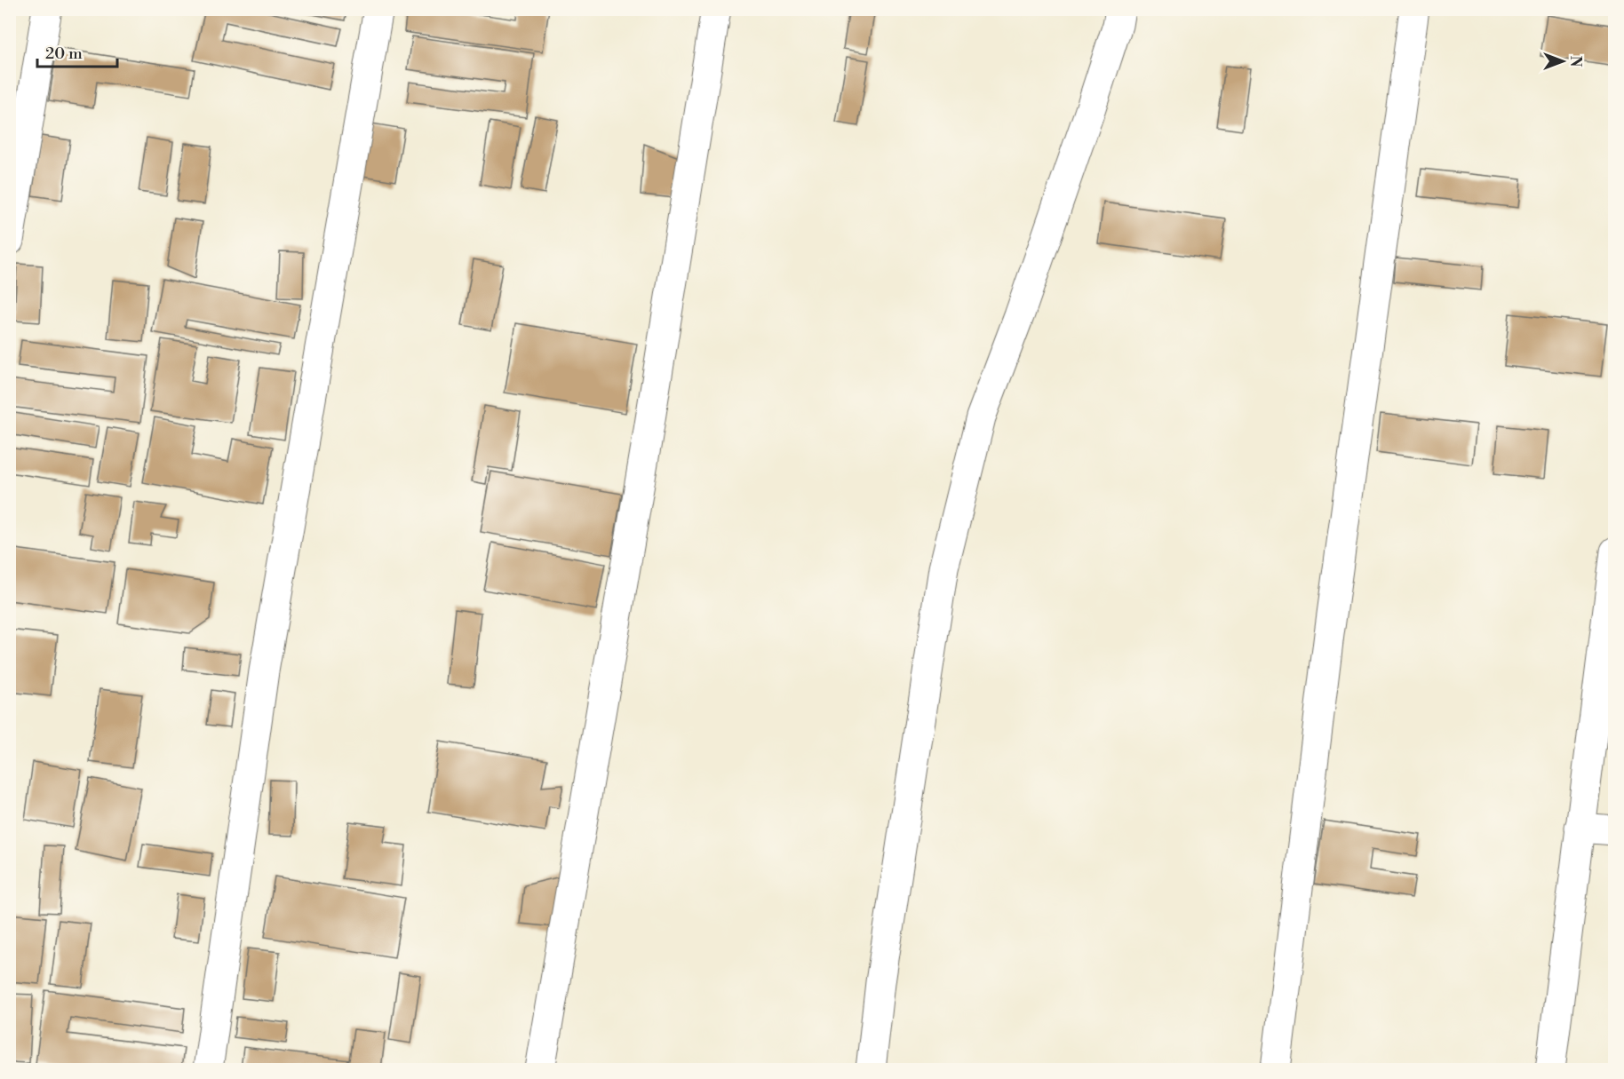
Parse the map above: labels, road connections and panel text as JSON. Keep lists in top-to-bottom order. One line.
{"scale_bar":"20 m","north":"right"}
